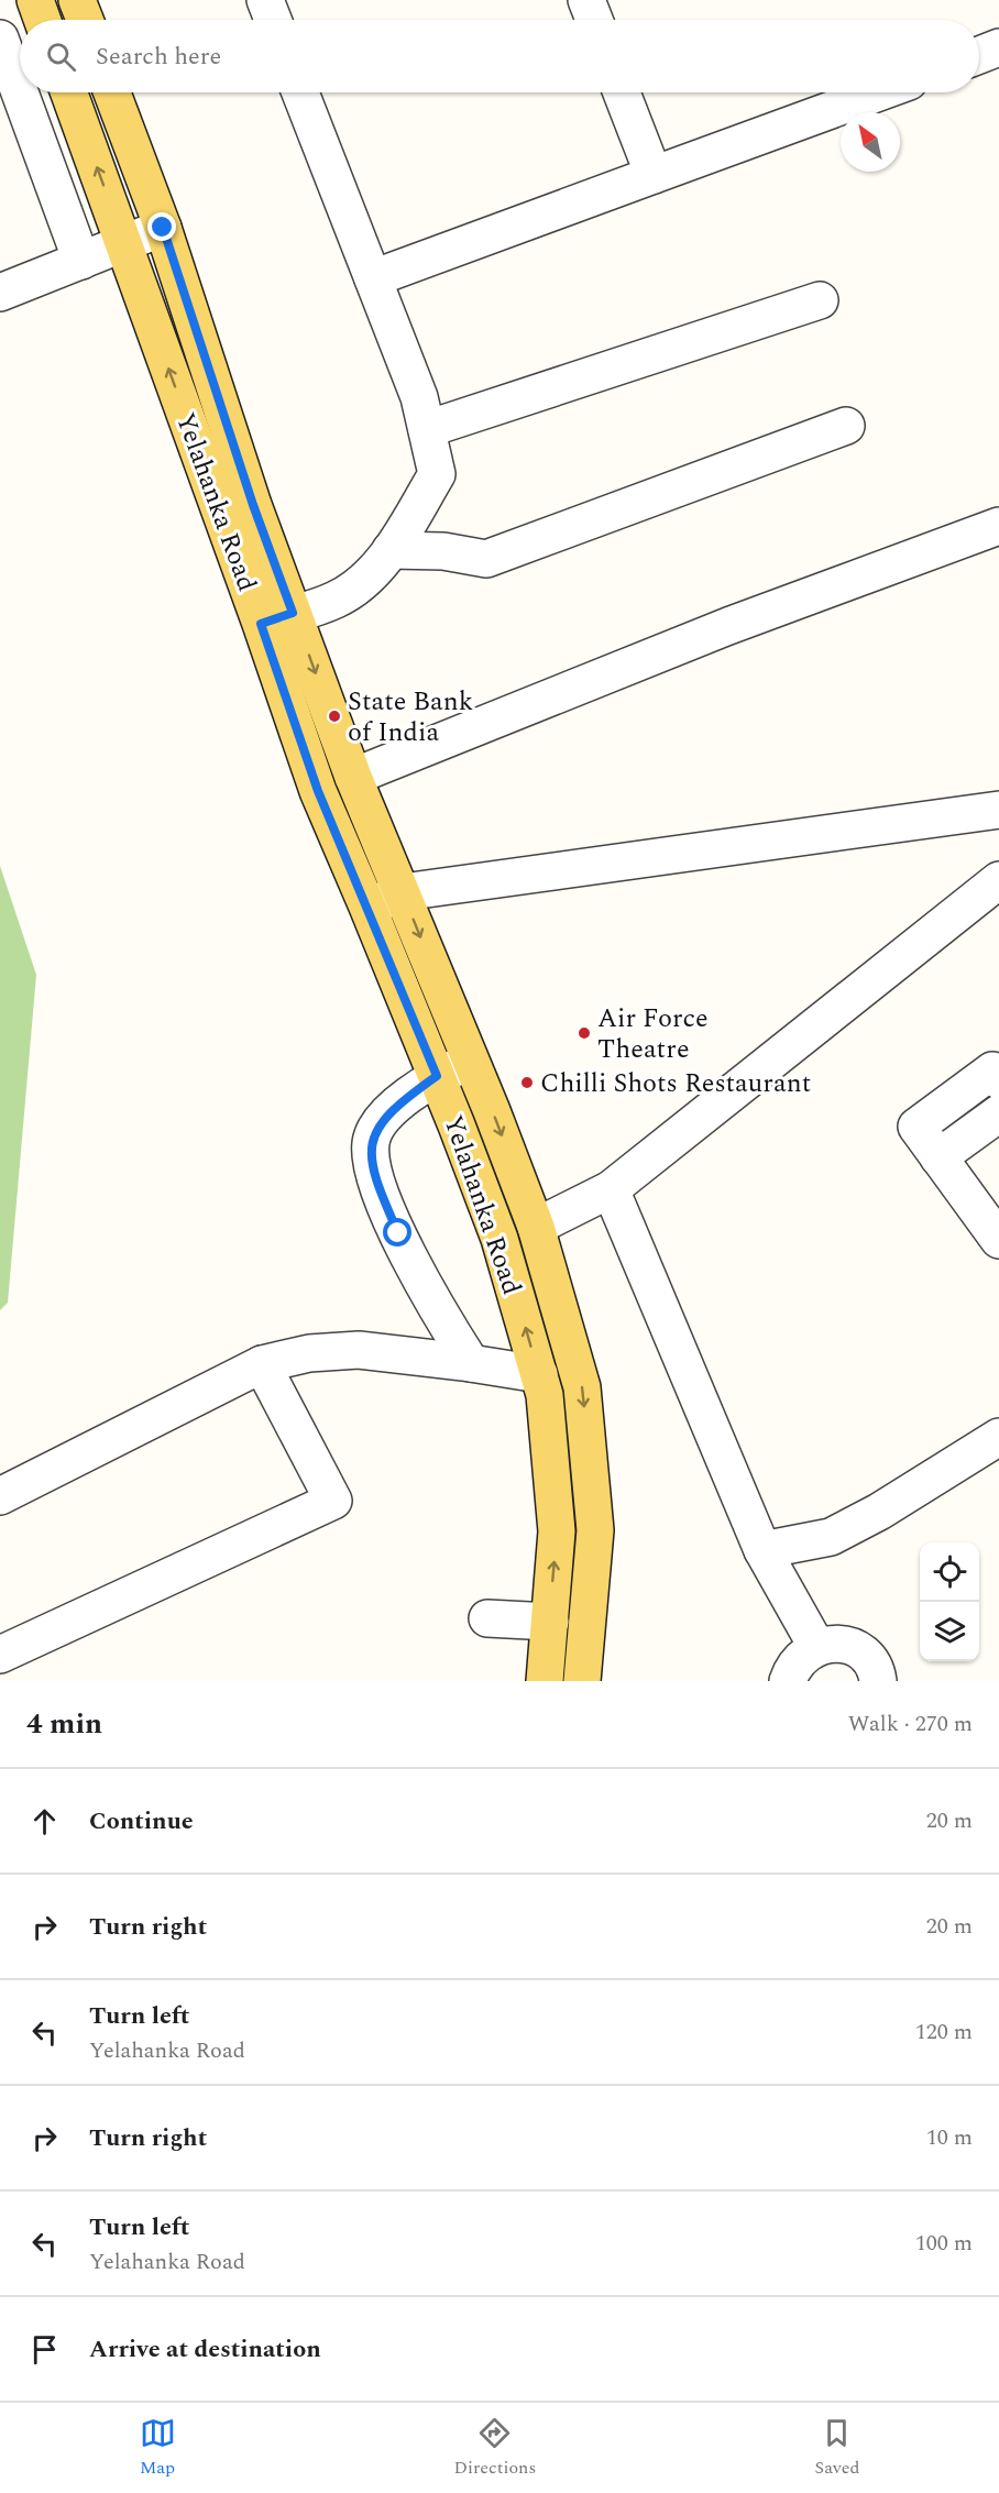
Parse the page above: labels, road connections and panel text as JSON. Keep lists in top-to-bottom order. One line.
{"streets":{"main road":["Yelahanka Road"]},"places":["State Bank of India","Air Force Theatre","Chilli Shots Restaurant"],"north":"top left","page":{"search":"Search here","heading":["4 min","Walk · 270 m"],"list":[["Continue","20 m"],["Turn right","20 m"],["Turn left","Yelahanka Road","120 m"],["Turn right","10 m"],["Turn left","Yelahanka Road","100 m"],"Arrive at destination"],"nav":["Map","Directions","Saved"]}}
